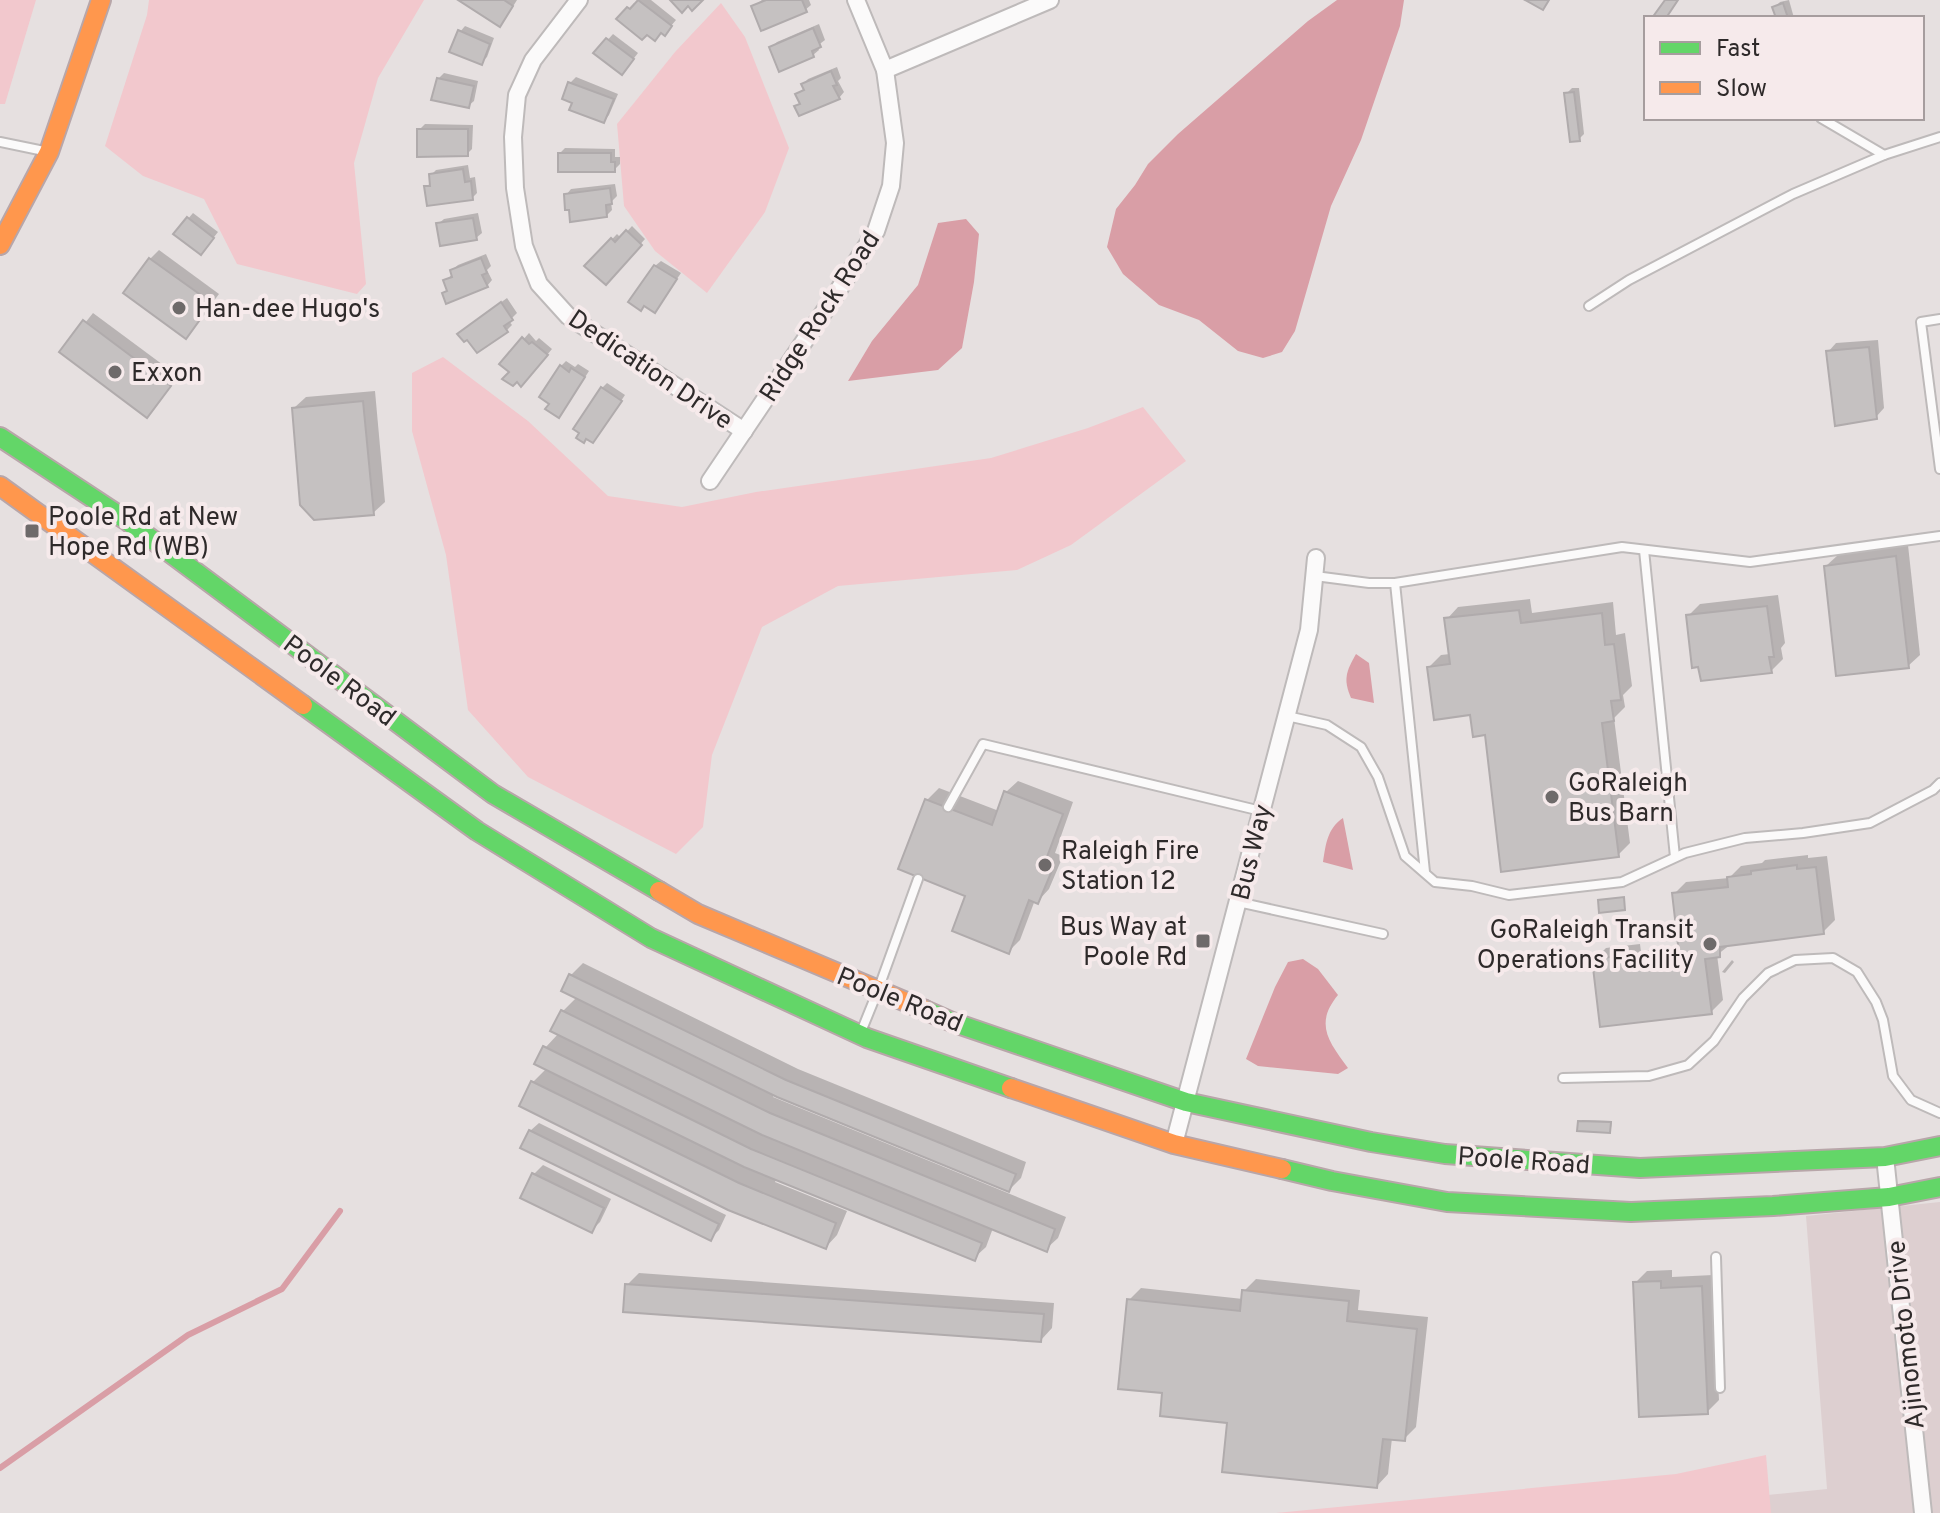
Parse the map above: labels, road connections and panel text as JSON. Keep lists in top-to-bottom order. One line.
{"streets":{"main road":["Poole Road"],"street":["Ridge Rock Road","Dedication Drive","Bus Way","Ajinomoto Drive"]},"crossings":[["Ridge Rock Road","Dedication Drive"],["Poole Road","Bus Way"],["Poole Road","Ajinomoto Drive"]],"places":{"other":["Han-dee Hugo's","Exxon","GoRaleigh Bus Barn","Raleigh Fire Station 12","GoRaleigh Transit Operations Facility"],"transit":["Poole Rd at New Hope Rd (WB)","Bus Way at Poole Rd"]},"legend":["Fast","Slow"]}
